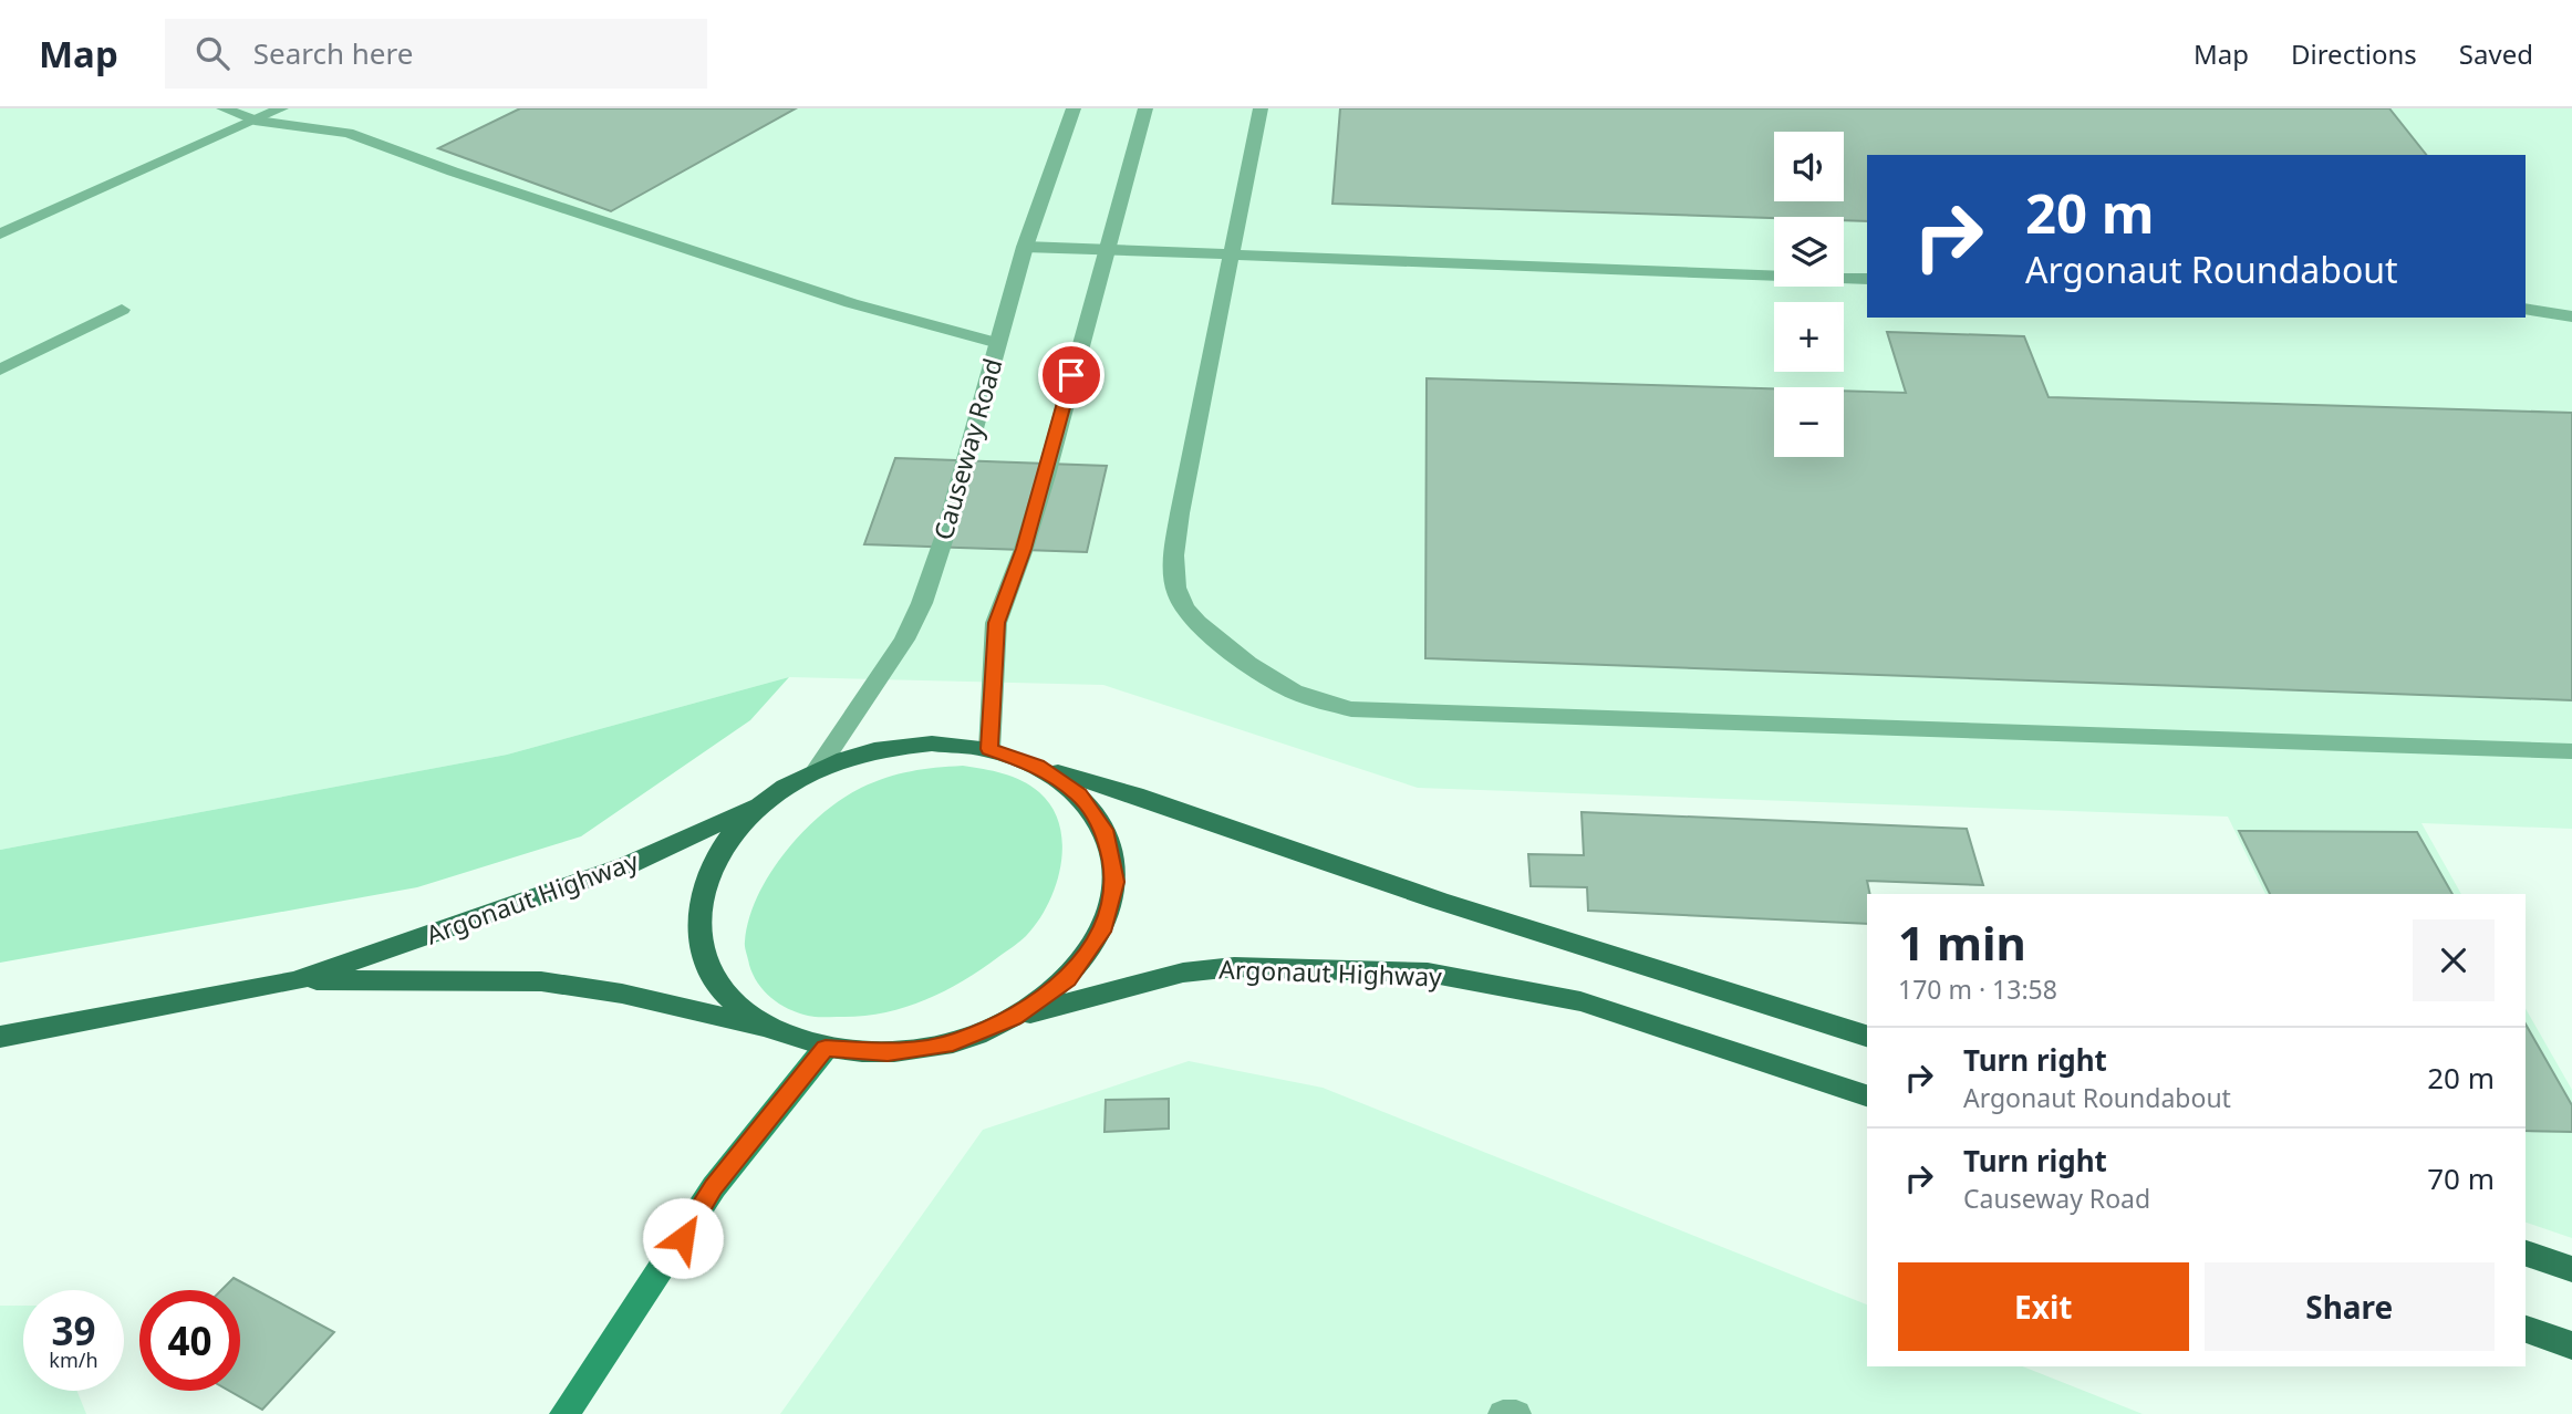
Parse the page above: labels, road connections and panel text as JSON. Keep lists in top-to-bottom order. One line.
{"streets":{"main road":["Argonaut Highway"],"street":["Causeway Road"]},"page":{"header":"Map","search":"Search here","nav":["Map","Directions","Saved"],"map_buttons":["+","−"],"turn":["20 m","Argonaut Roundabout"],"heading":["1 min","170 m · 13:58"],"list":[{"name":"Turn right","note":"Argonaut Roundabout","value":"20 m"},{"name":"Turn right","note":"Causeway Road","value":"70 m"}],"buttons":["Exit","Share"],"speed":"39 km/h","limit":"40"}}
